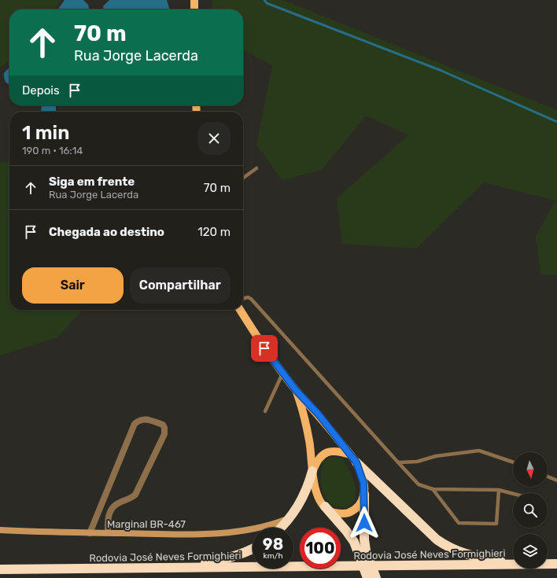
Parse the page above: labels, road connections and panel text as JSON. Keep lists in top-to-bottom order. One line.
{"streets":{"highway":["Rodovia José Neves Formighieri"],"main road":["Marginal BR-467"]},"north":"bottom","page":{"turn":["70 m","Rua Jorge Lacerda"],"then":"Depois","heading":["1 min","190 m · 16:14"],"list":[{"name":"Siga em frente","note":"Rua Jorge Lacerda","value":"70 m"},{"name":"Chegada ao destino","value":"120 m"}],"buttons":["Sair","Compartilhar"],"speed":"98 km/h","limit":"100"}}
